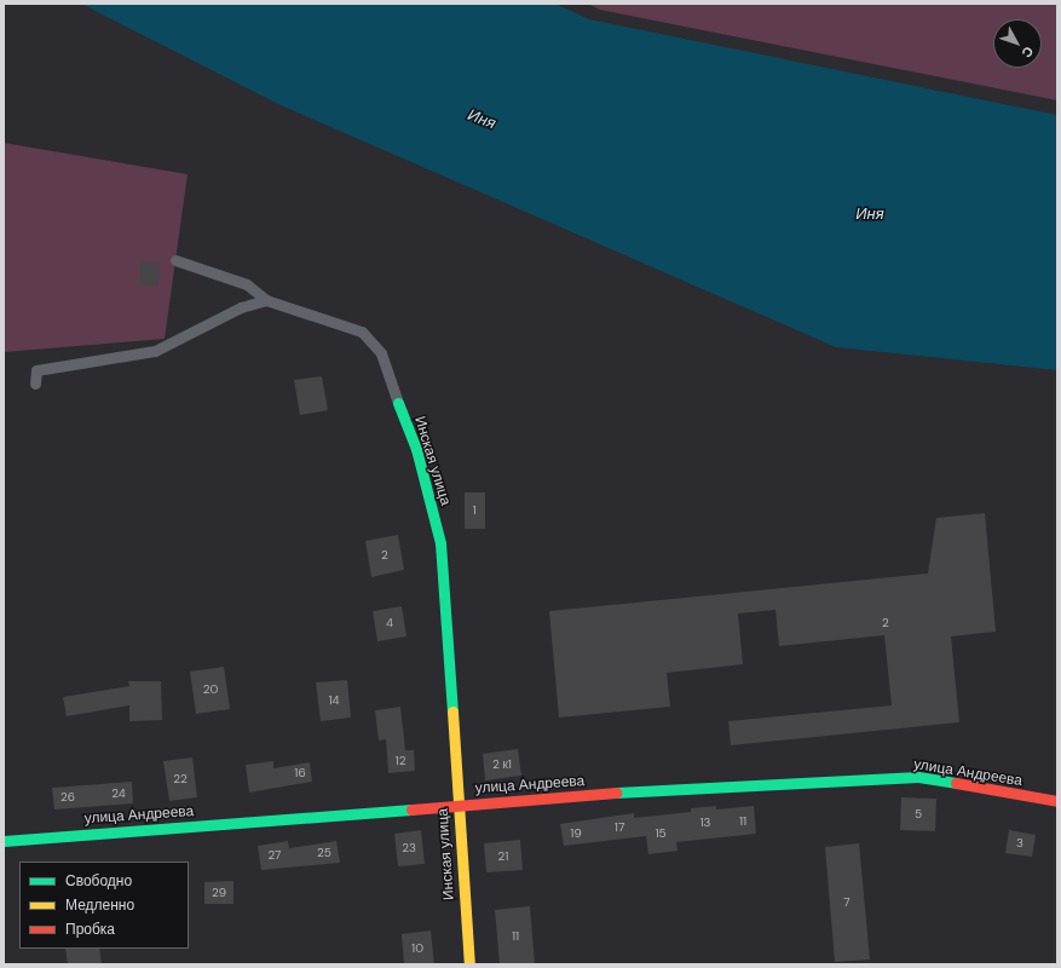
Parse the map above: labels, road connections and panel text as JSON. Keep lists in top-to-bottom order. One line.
{"streets":{"street":["Инская улица","улица Андреева"]},"crossings":[["Инская улица","улица Андреева"]],"water":["Иня"],"house_numbers":["1","2","4","2","20","14","12","2 к1","16","22","24","26","5","11","13","17","19","15","3","23","25","27","21","29","7","11","10"],"legend":["Свободно","Медленно","Пробка"],"north":"bottom right"}
